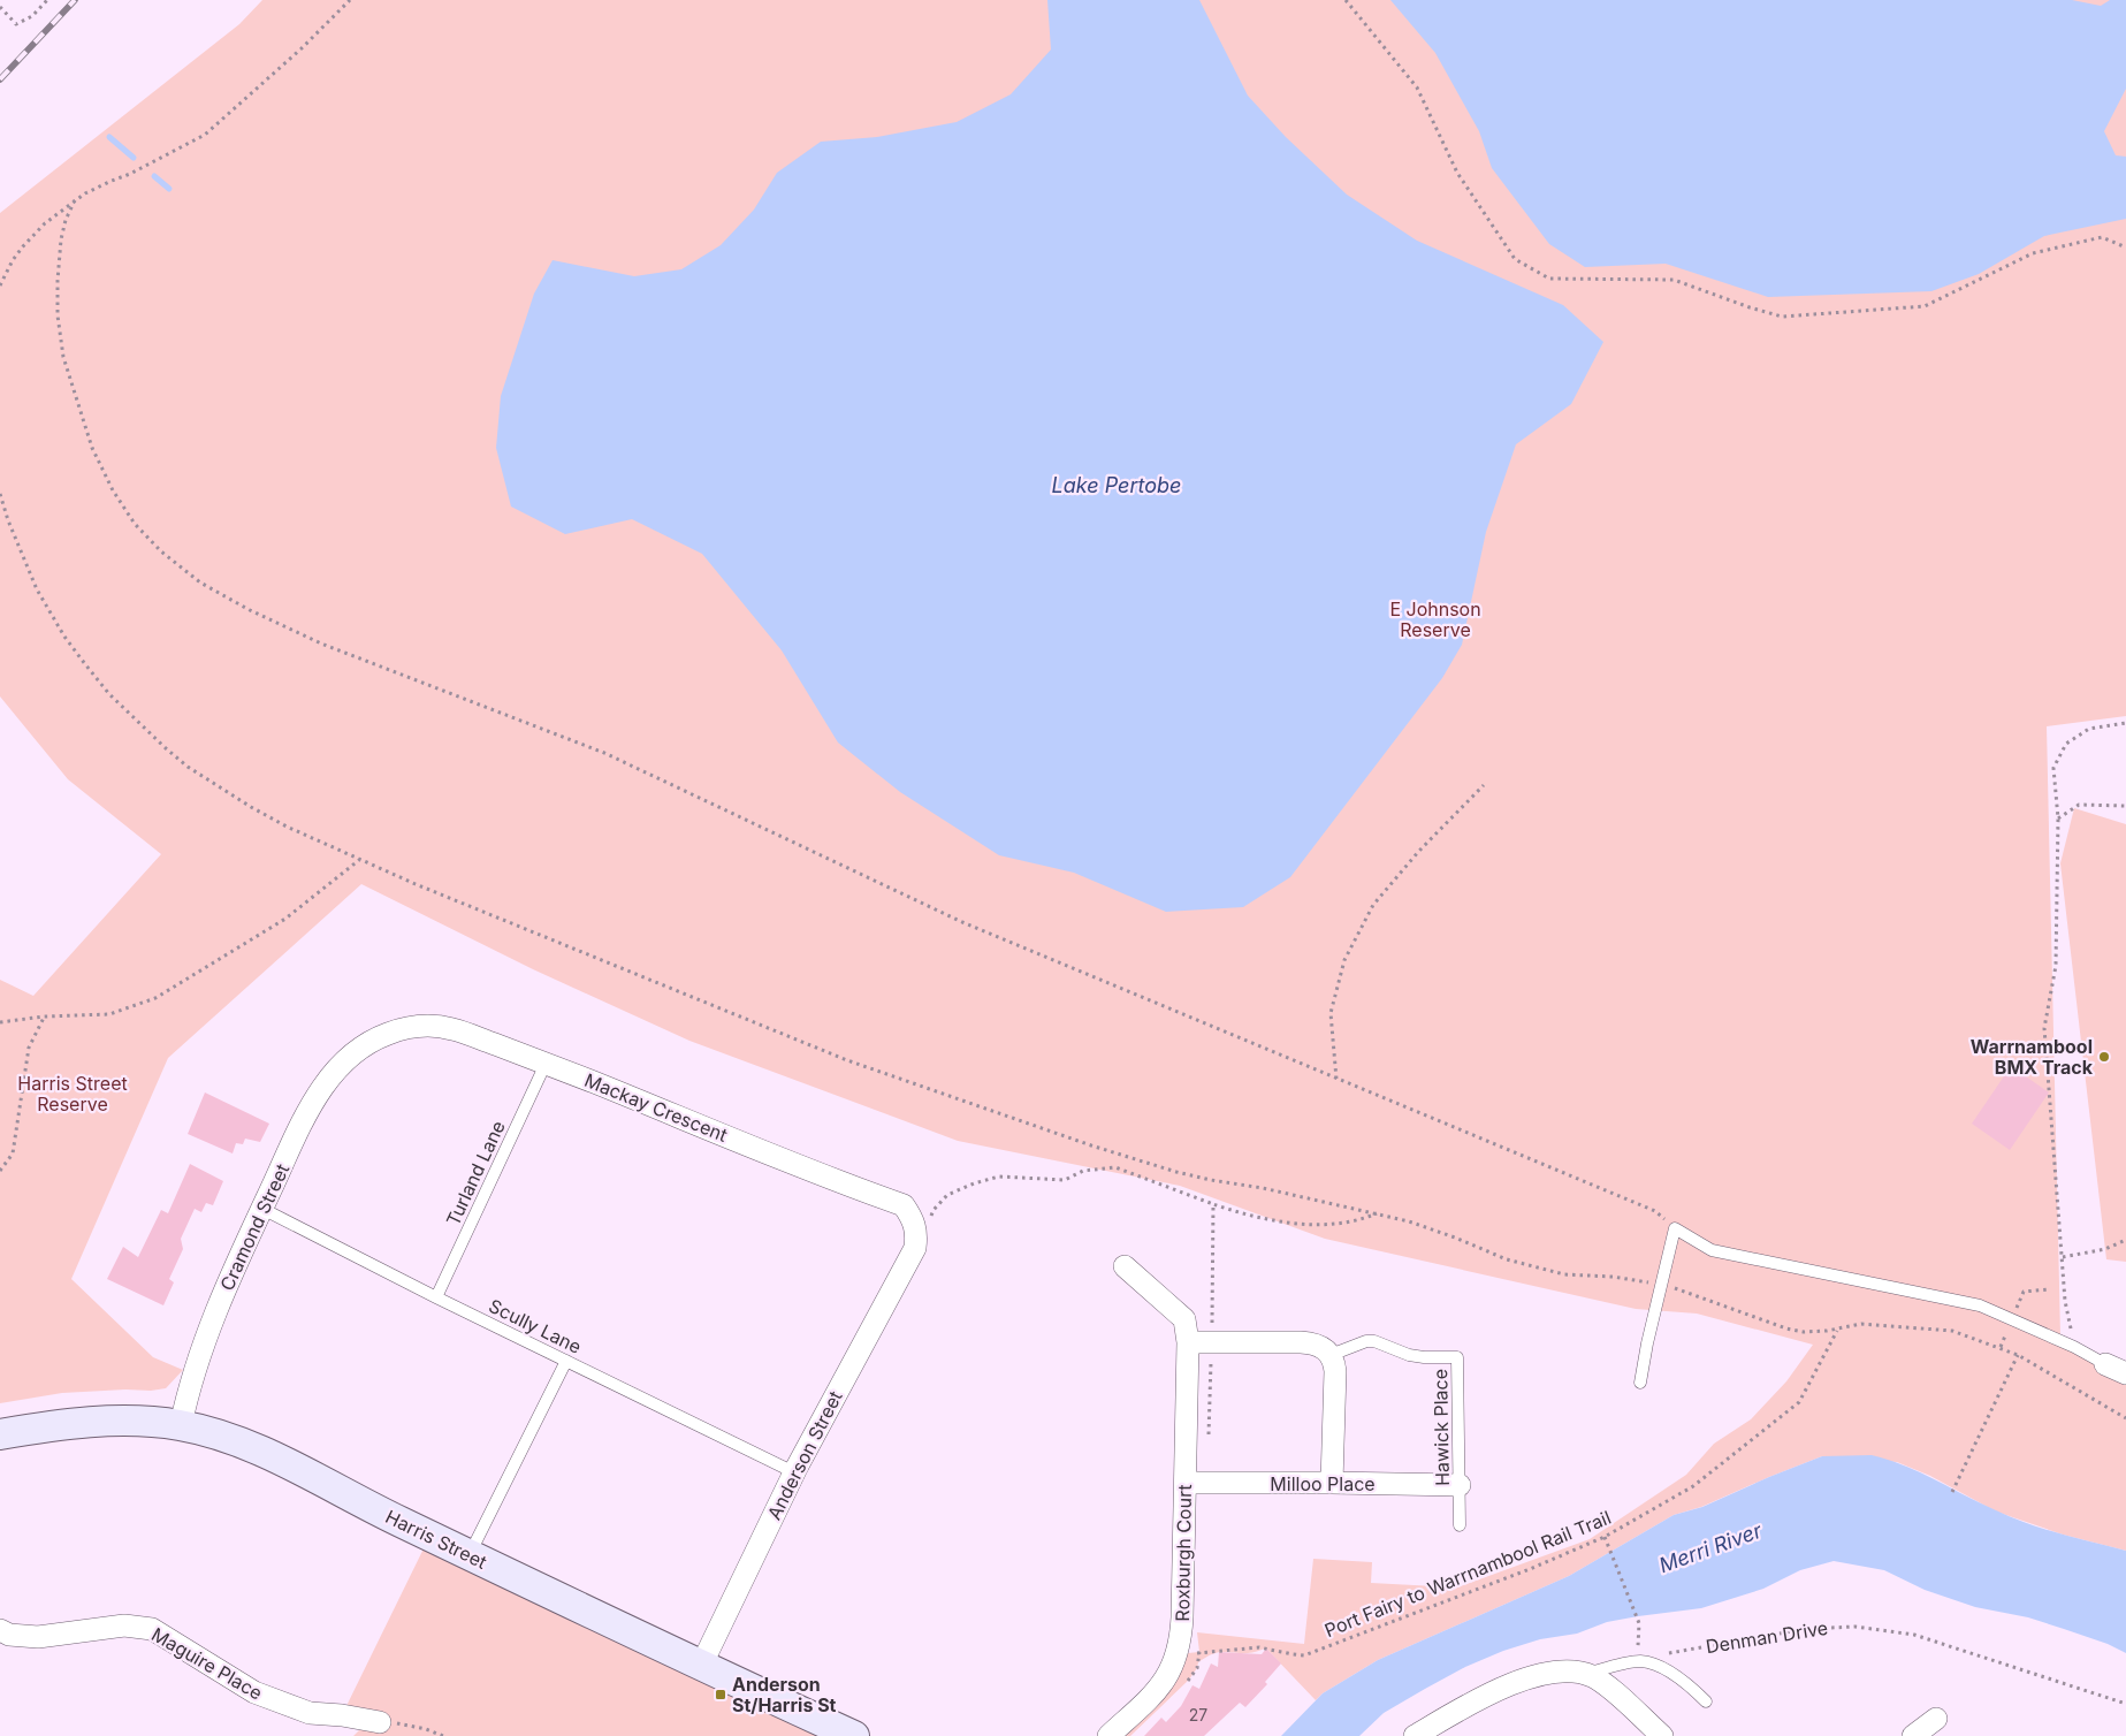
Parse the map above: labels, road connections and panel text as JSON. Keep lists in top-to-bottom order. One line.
{"streets":{"street":["Mackay Crescent","Cramond Street","Anderson Street","Milloo Place","Harris Street","Roxburgh Court","Maguire Place"],"lane":["Turland Lane","Scully Lane","Hawick Place"],"path":["Port Fairy to Warrnambool Rail Trail","Denman Drive"]},"crossings":[["Mackay Crescent","Turland Lane"],["Mackay Crescent","Cramond Street"],["Mackay Crescent","Anderson Street"],["Turland Lane","Scully Lane"],["Cramond Street","Scully Lane"],["Cramond Street","Harris Street"],["Scully Lane","Anderson Street"],["Hawick Place","Milloo Place"],["Anderson Street","Harris Street"],["Milloo Place","Roxburgh Court"]],"water":["Lake Pertobe","Merri River"],"parks":["E Johnson Reserve","Harris Street Reserve"],"places":{"other":["Warrnambool BMX Track"],"transit":["Anderson St/Harris St"]},"house_numbers":["27"]}
